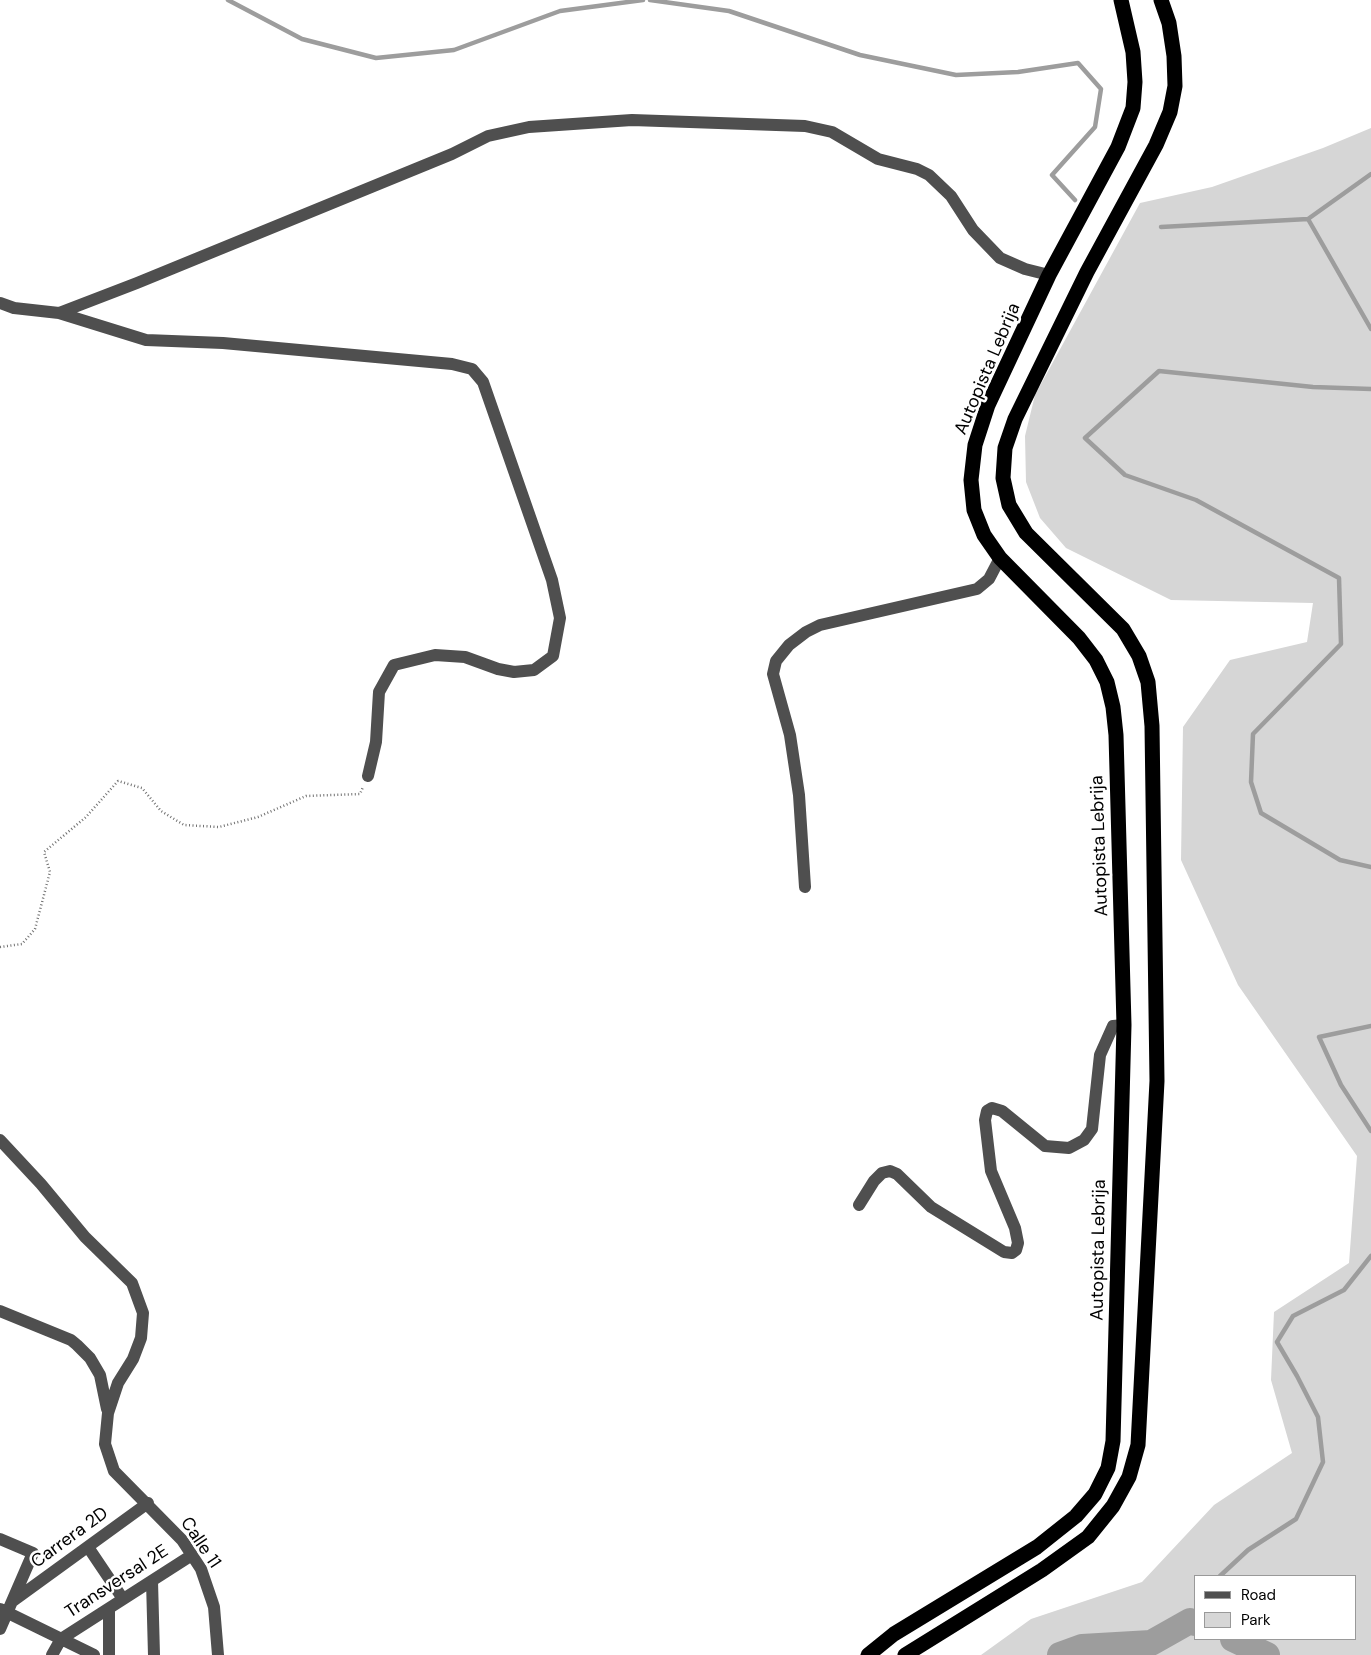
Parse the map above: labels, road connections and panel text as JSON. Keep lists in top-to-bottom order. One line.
{"streets":{"highway":["Autopista Lebrija"],"street":["Carrera 2D","Calle 11","Transversal 2E"]},"crossings":[["Carrera 2D","Calle 11"],["Calle 11","Transversal 2E"]],"legend":["Road","Park"]}
